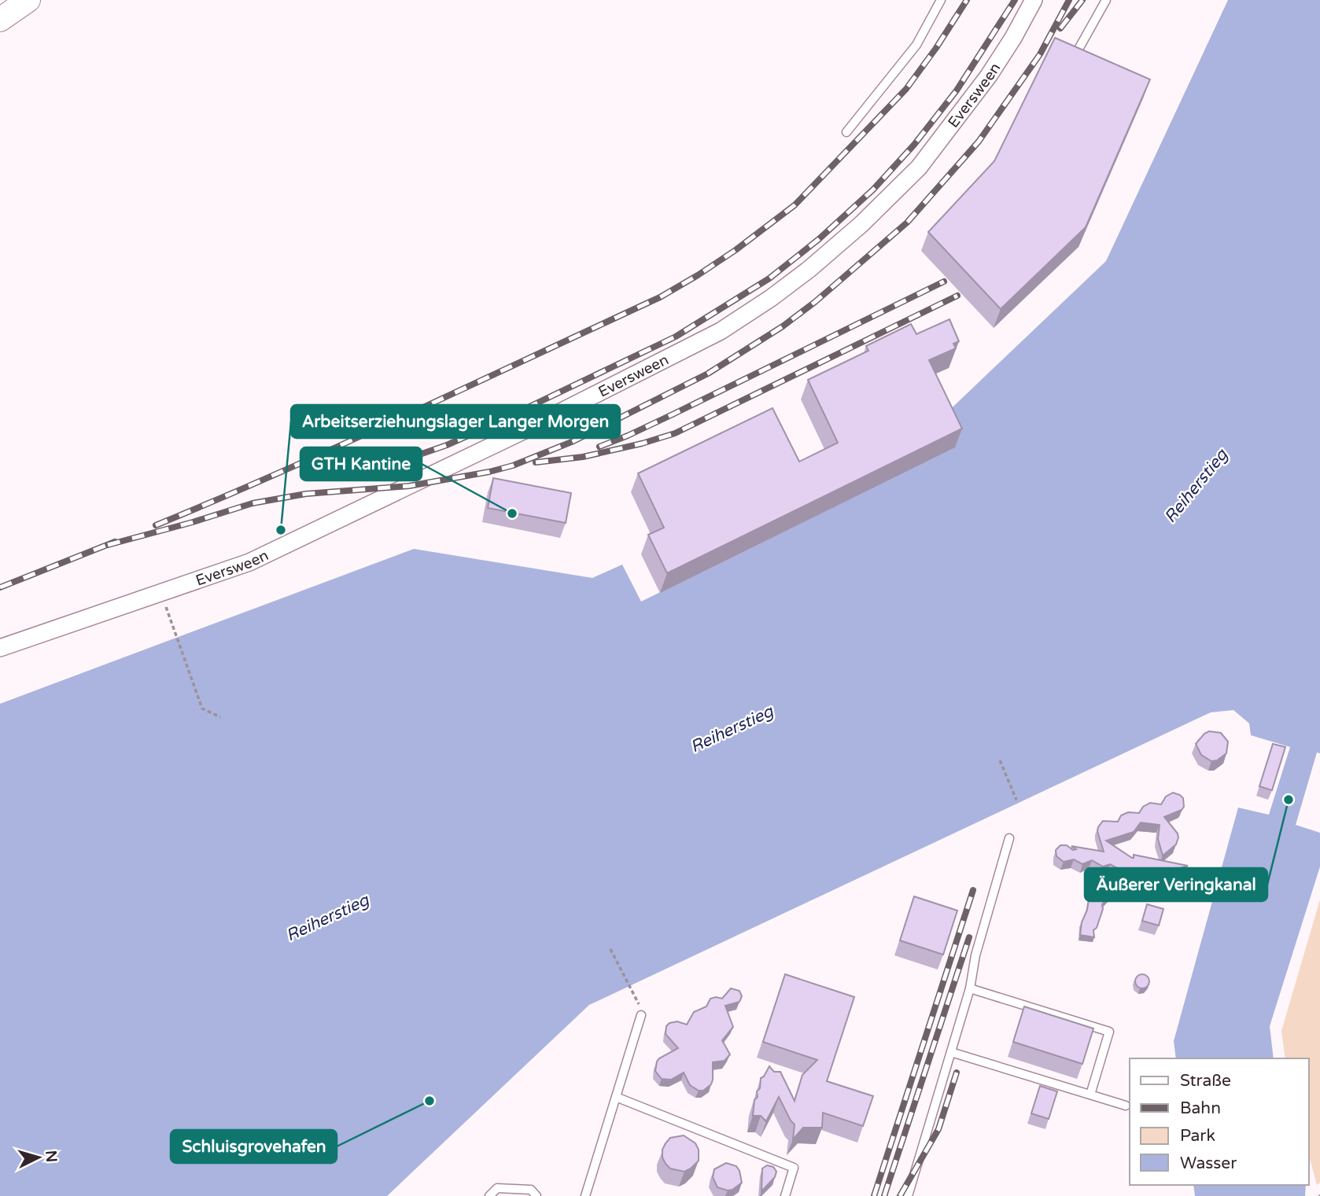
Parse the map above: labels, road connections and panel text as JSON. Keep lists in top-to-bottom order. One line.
{"streets":{"street":["Eversween"]},"water":["Reiherstieg"],"places":["GTH Kantine","Arbeitserziehungslager Langer Morgen","Äußerer Veringkanal","Schluisgrovehafen"],"legend":["Straße","Bahn","Park","Wasser"],"north":"right"}
